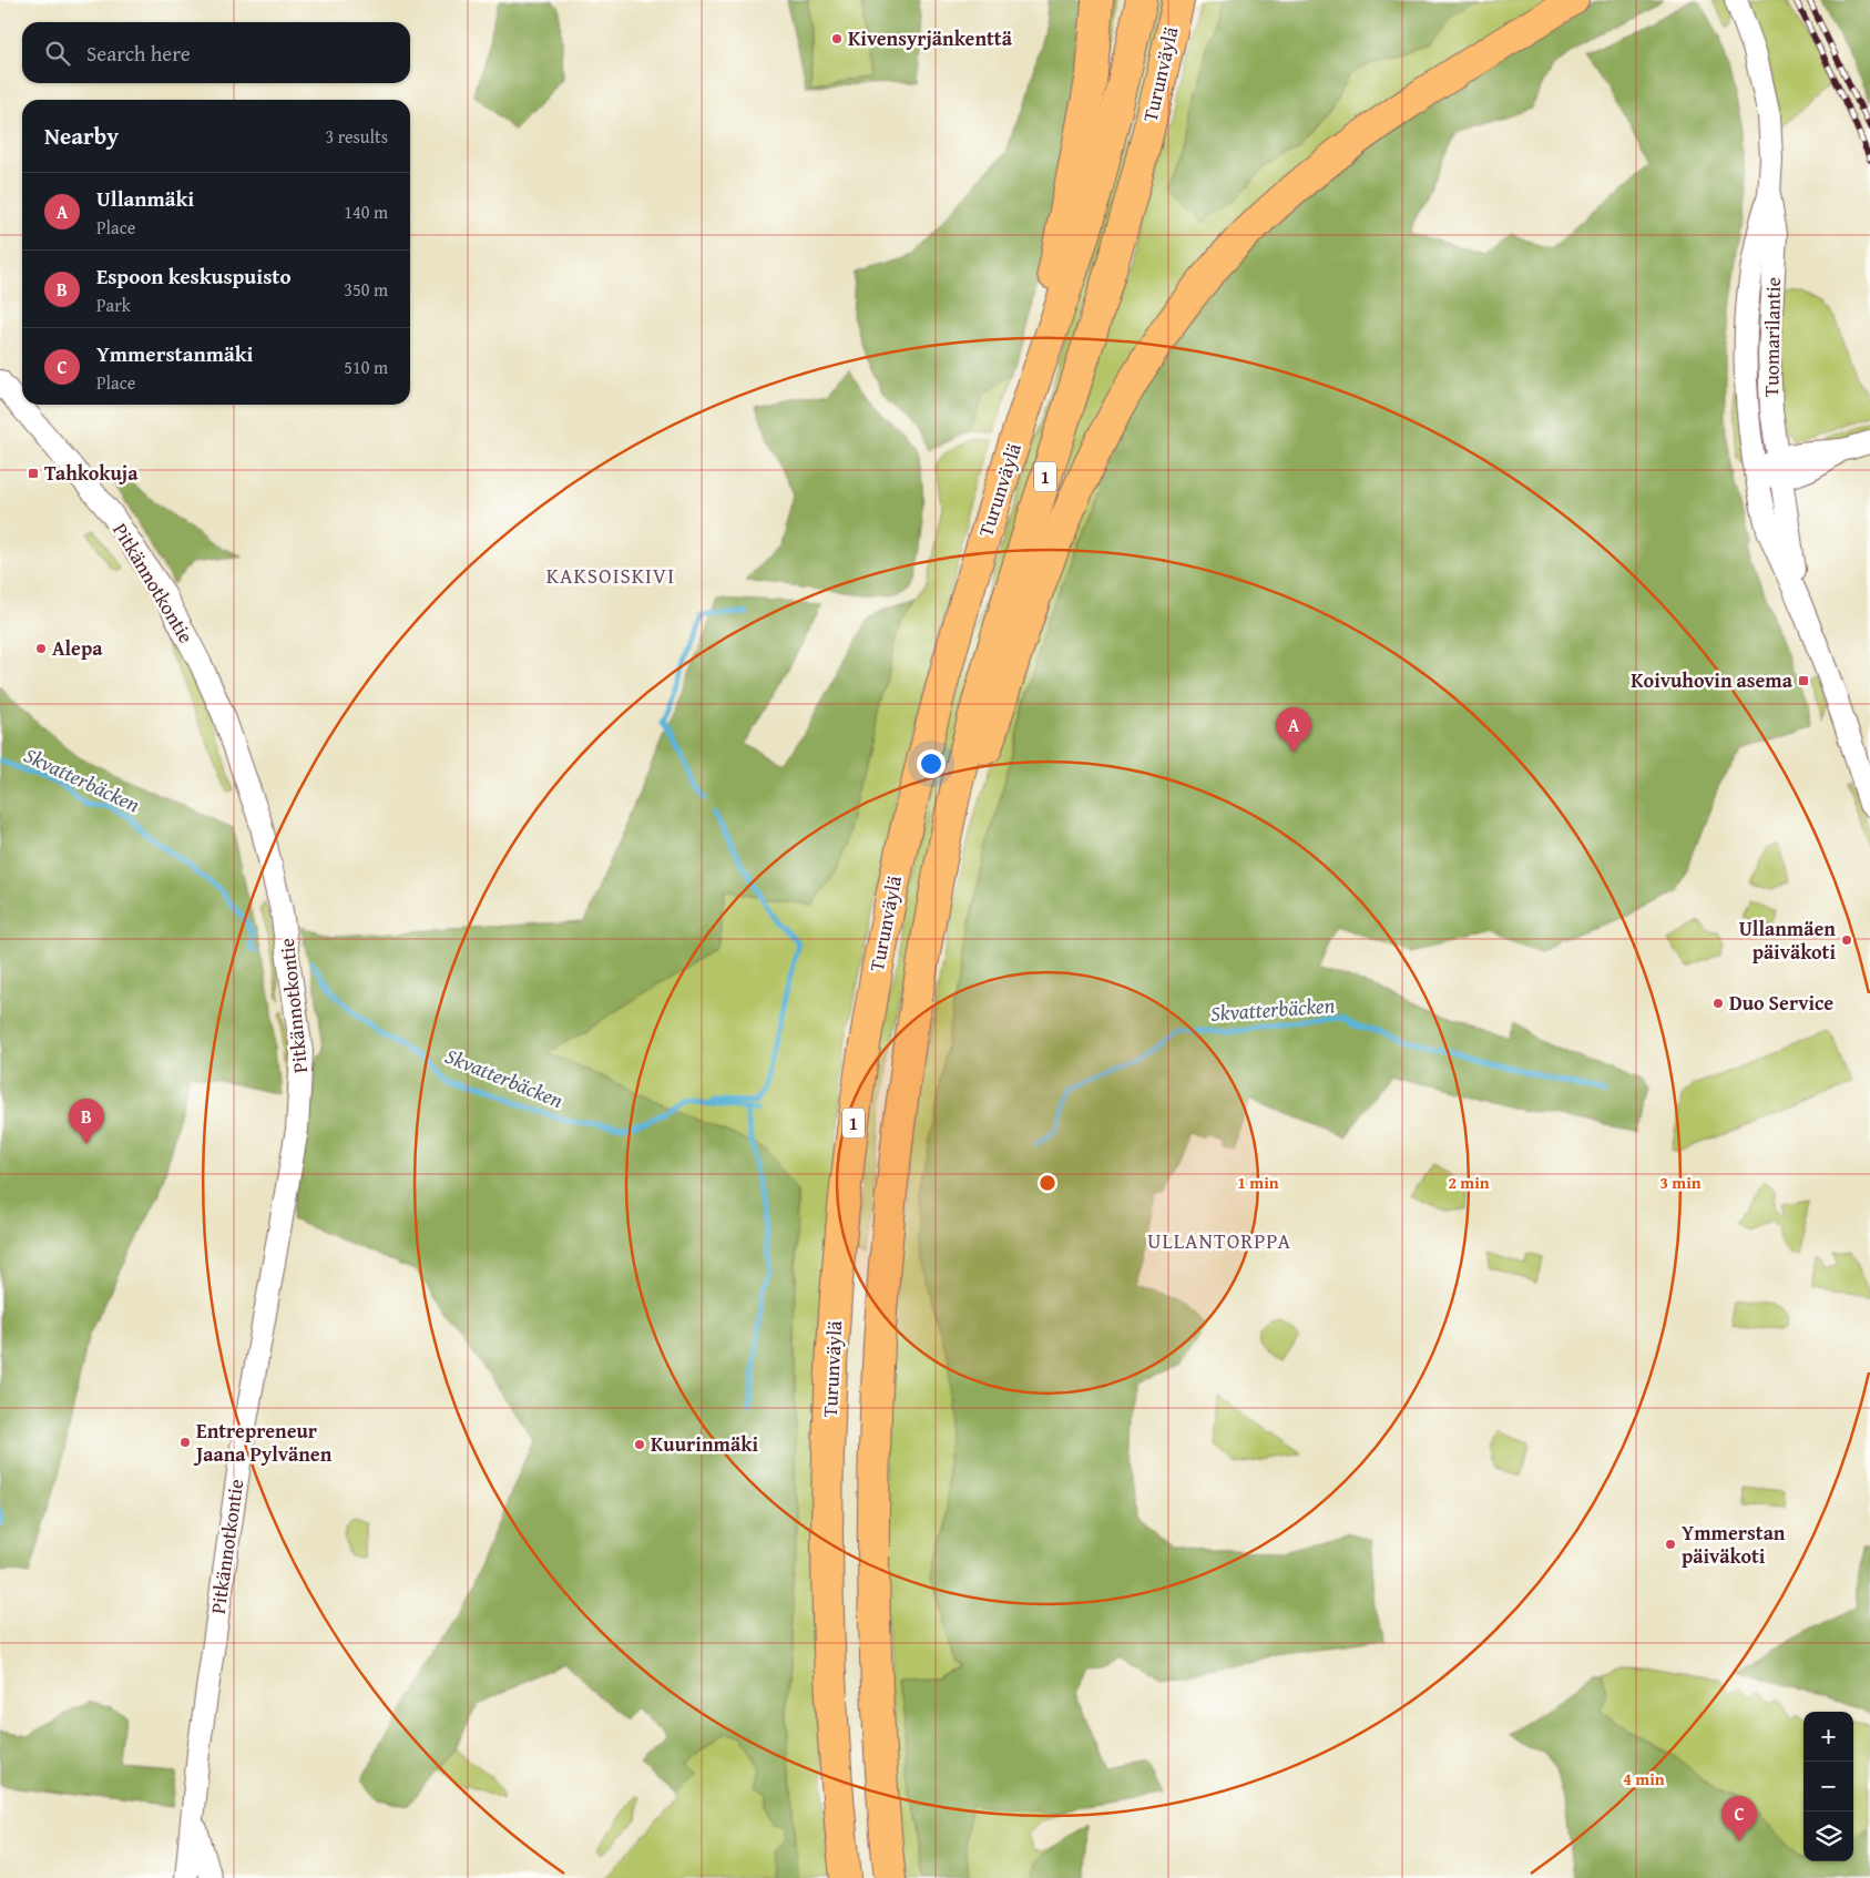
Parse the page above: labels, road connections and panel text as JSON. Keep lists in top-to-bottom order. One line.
{"streets":{"highway":["Turunväylä","1"],"street":["Tuomarilantie","Pitkännotkontie"]},"districts":["KAKSOISKIVI","ULLANTORPPA"],"water":["Skvatterbäcken"],"places":{"other":["Kivensyrjänkenttä","Alepa","Ullanmäen päiväkoti","Duo Service","Entrepreneur Jaana Pylvänen","Kuurinmäki","Ymmerstan päiväkoti"],"transit":["Tahkokuja","Koivuhovin asema"]},"page":{"search":"Search here","heading":["Nearby","3 results"],"list":[{"mark":"A","name":"Ullanmäki","note":"Place","value":"140 m"},{"mark":"B","name":"Espoon keskuspuisto","note":"Park","value":"350 m"},{"mark":"C","name":"Ymmerstanmäki","note":"Place","value":"510 m"}],"pins":["A","B","C"],"map_buttons":["+","−"]},"rings":["1 min","2 min","3 min","4 min"]}
